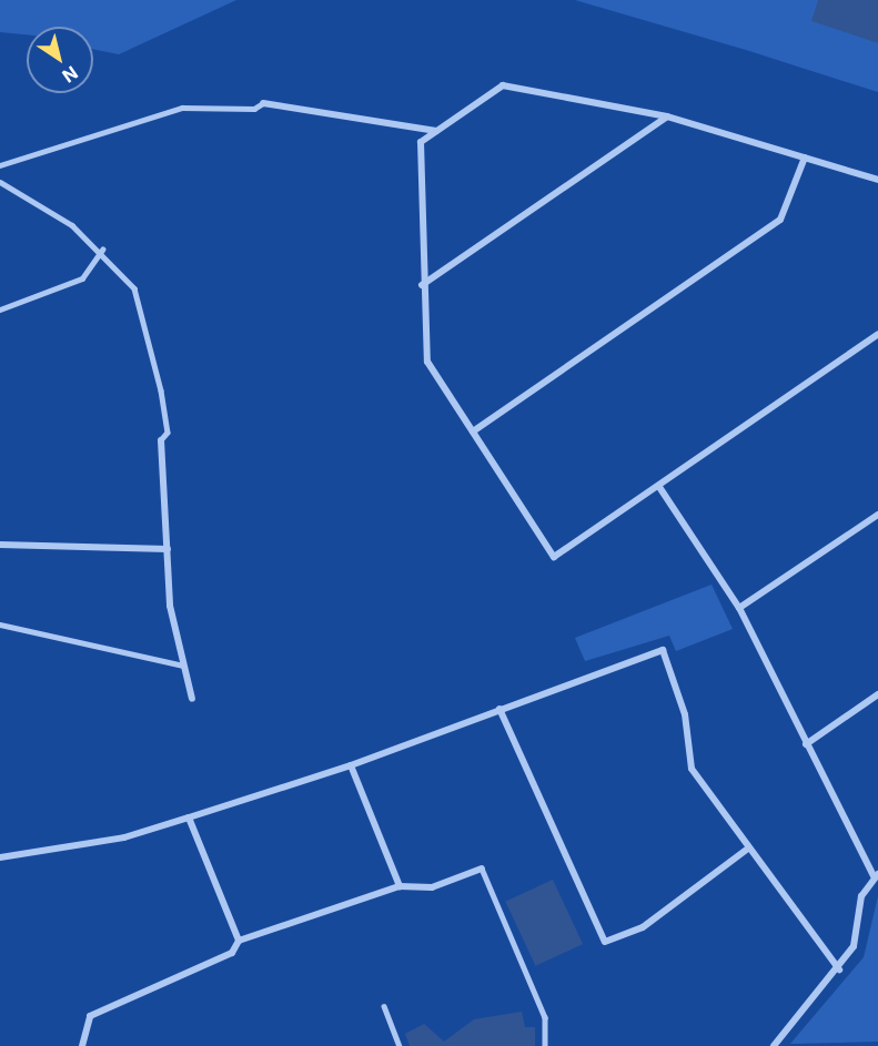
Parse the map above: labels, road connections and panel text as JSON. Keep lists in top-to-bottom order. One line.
{"north":"bottom right"}
